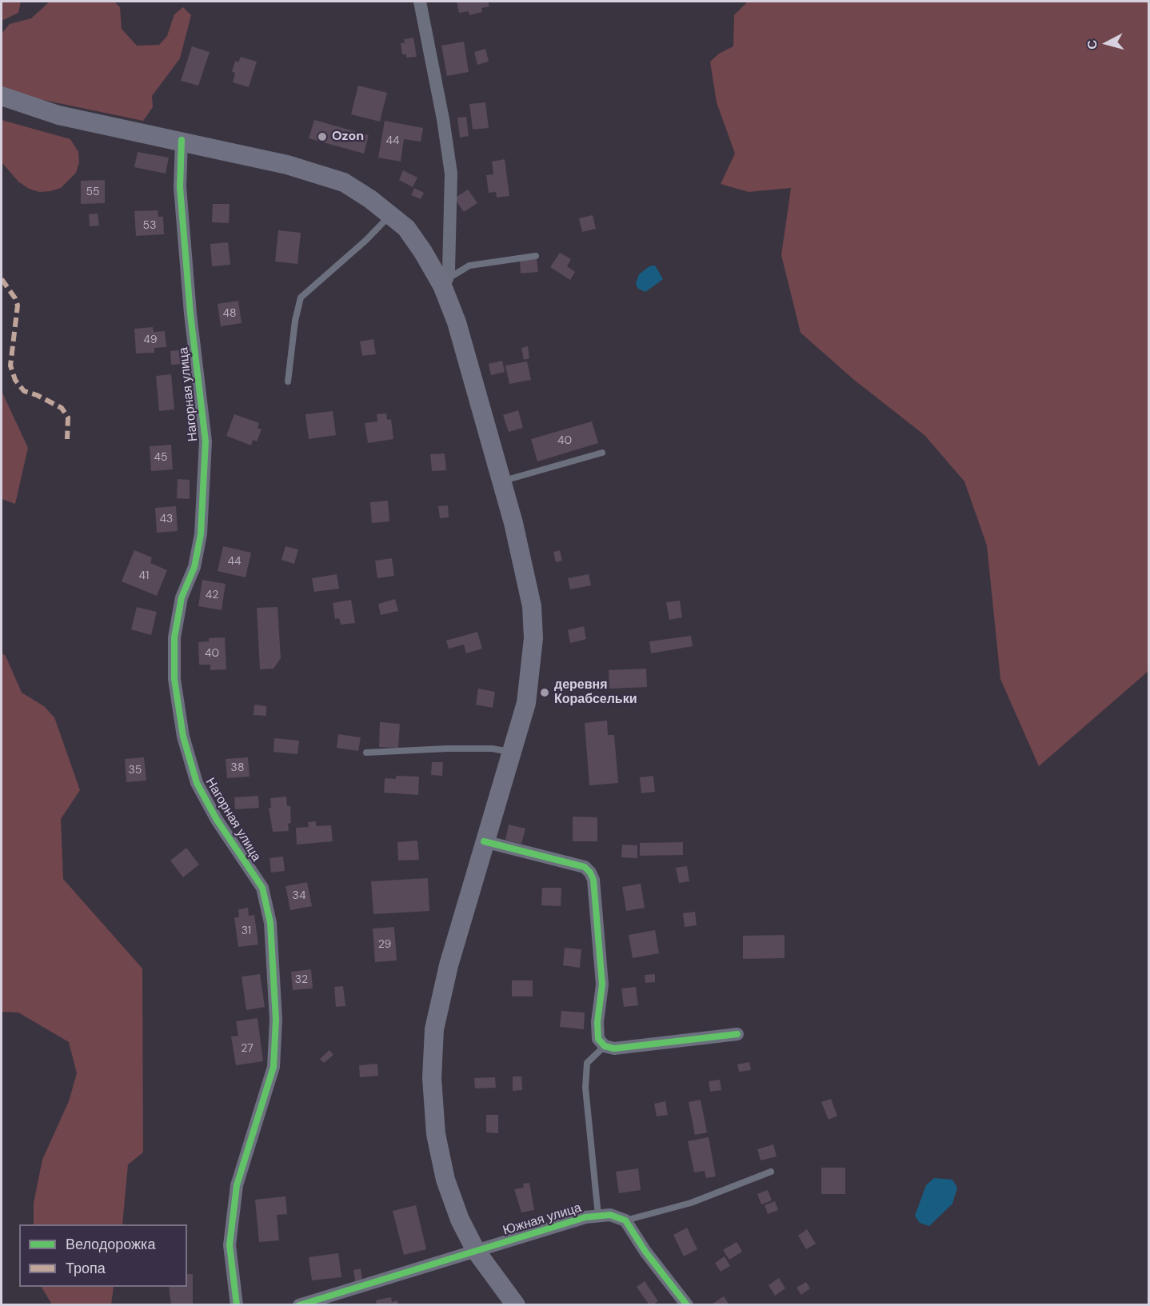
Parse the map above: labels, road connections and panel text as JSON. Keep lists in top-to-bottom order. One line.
{"streets":{"street":["Нагорная улица","Южная улица"]},"places":["Ozon","деревня Корабсельки"],"house_numbers":["44","55","53","48","49","40","45","43","44","41","42","40","38","35","34","31","29","32","27"],"legend":["Велодорожка","Тропа"],"north":"left"}
